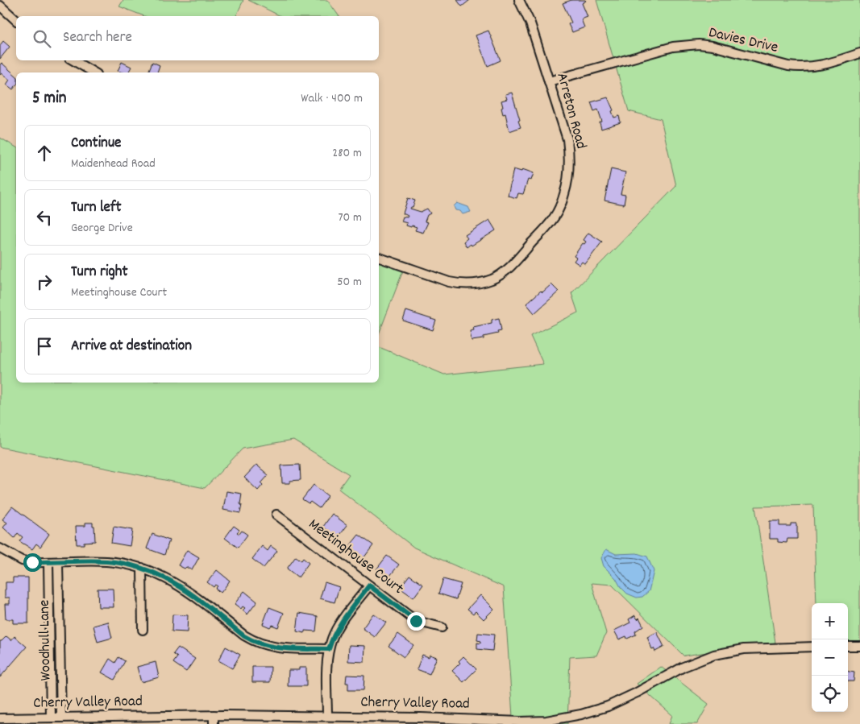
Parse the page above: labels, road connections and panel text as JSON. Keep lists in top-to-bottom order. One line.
{"streets":{"street":["Davies Drive","Arreton Road","Meetinghouse Court","Woodhull Lane","Cherry Valley Road"]},"crossings":[["Davies Drive","Arreton Road"],["Woodhull Lane","Cherry Valley Road"]],"page":{"search":"Search here","heading":["5 min","Walk · 400 m"],"list":[["Continue","Maidenhead Road","280 m"],["Turn left","George Drive","70 m"],["Turn right","Meetinghouse Court","50 m"],"Arrive at destination"],"map_buttons":["+","−"]}}
